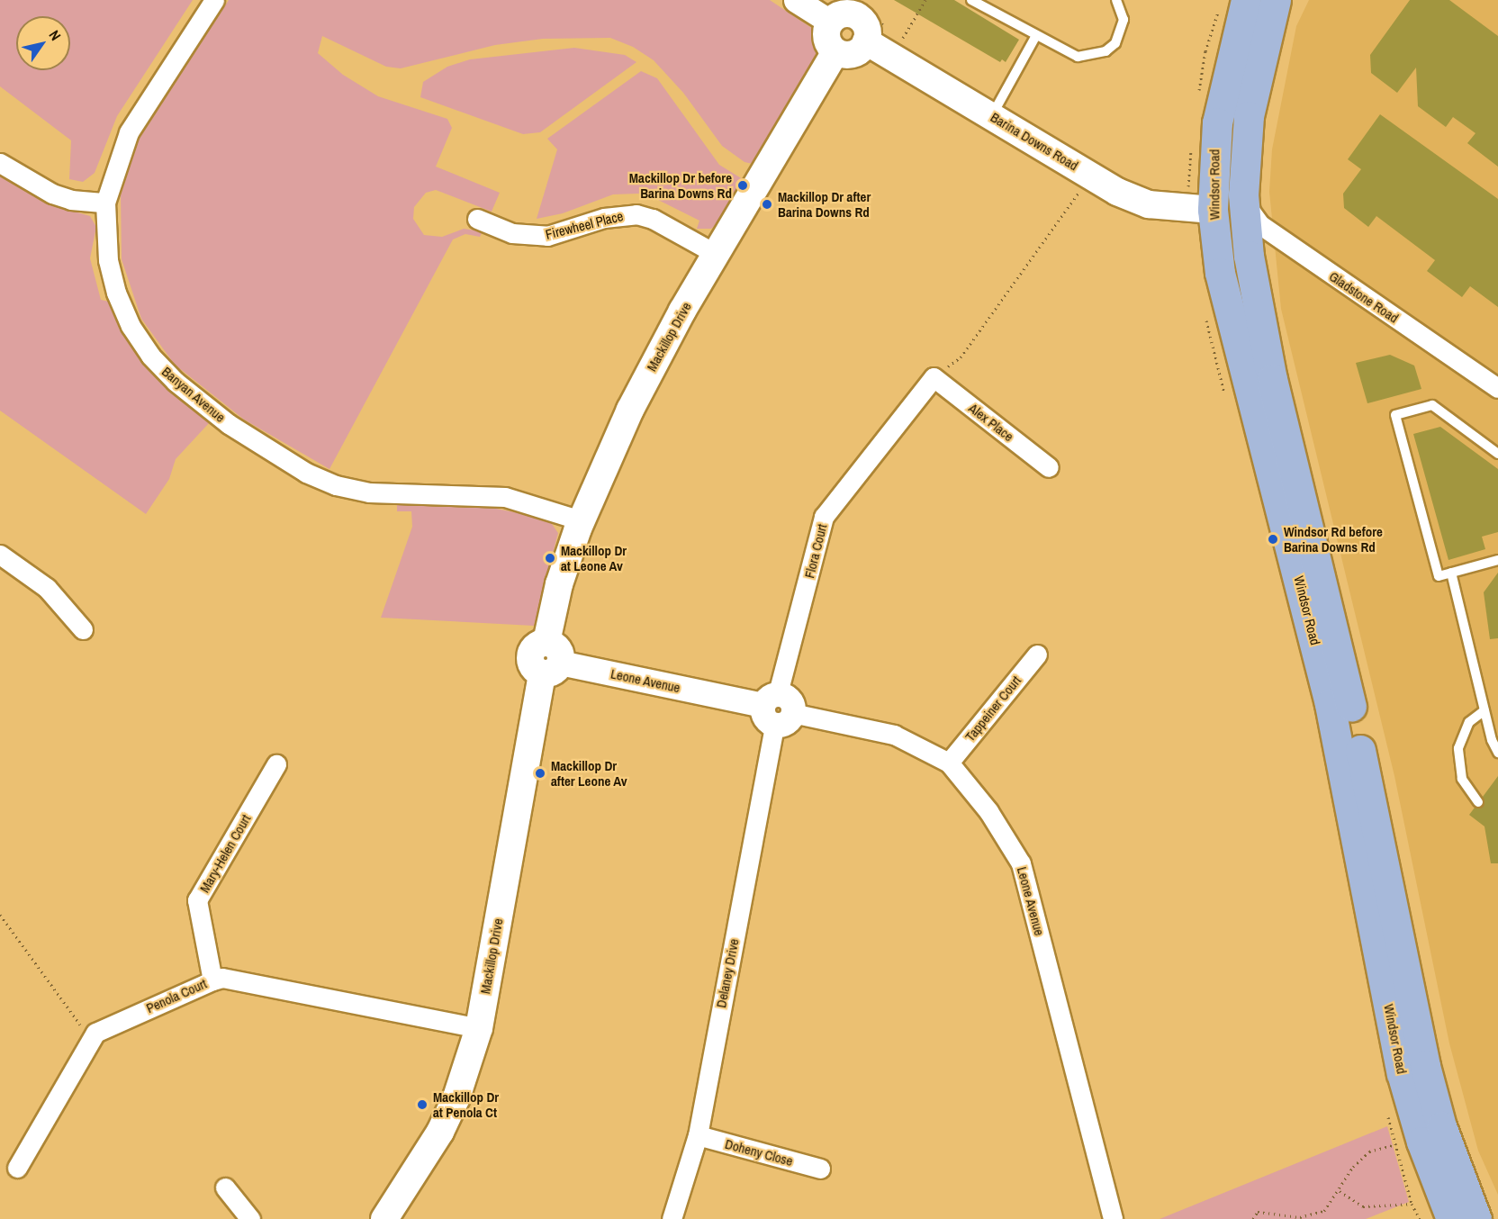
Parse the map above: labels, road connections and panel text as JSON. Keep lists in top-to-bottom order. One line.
{"streets":{"main road":["Barina Downs Road","Windsor Road","Mackillop Drive"],"street":["Firewheel Place","Gladstone Road","Banyan Avenue","Alex Place","Flora Court","Leone Avenue","Tappeiner Court","Mary-Helen Court","Delaney Drive","Penola Court","Doheny Close"]},"crossings":[["Barina Downs Road","Windsor Road"],["Windsor Road","Gladstone Road"],["Firewheel Place","Mackillop Drive"],["Mackillop Drive","Banyan Avenue"],["Mackillop Drive","Leone Avenue"],["Mackillop Drive","Penola Court"],["Alex Place","Flora Court"],["Flora Court","Leone Avenue"],["Flora Court","Delaney Drive"],["Leone Avenue","Tappeiner Court"],["Leone Avenue","Delaney Drive"],["Mary-Helen Court","Penola Court"],["Delaney Drive","Doheny Close"]],"places":["Mackillop Dr before Barina Downs Rd","Mackillop Dr after Barina Downs Rd","Windsor Rd before Barina Downs Rd","Mackillop Dr at Leone Av","Mackillop Dr after Leone Av","Mackillop Dr at Penola Ct"],"north":"top right"}
